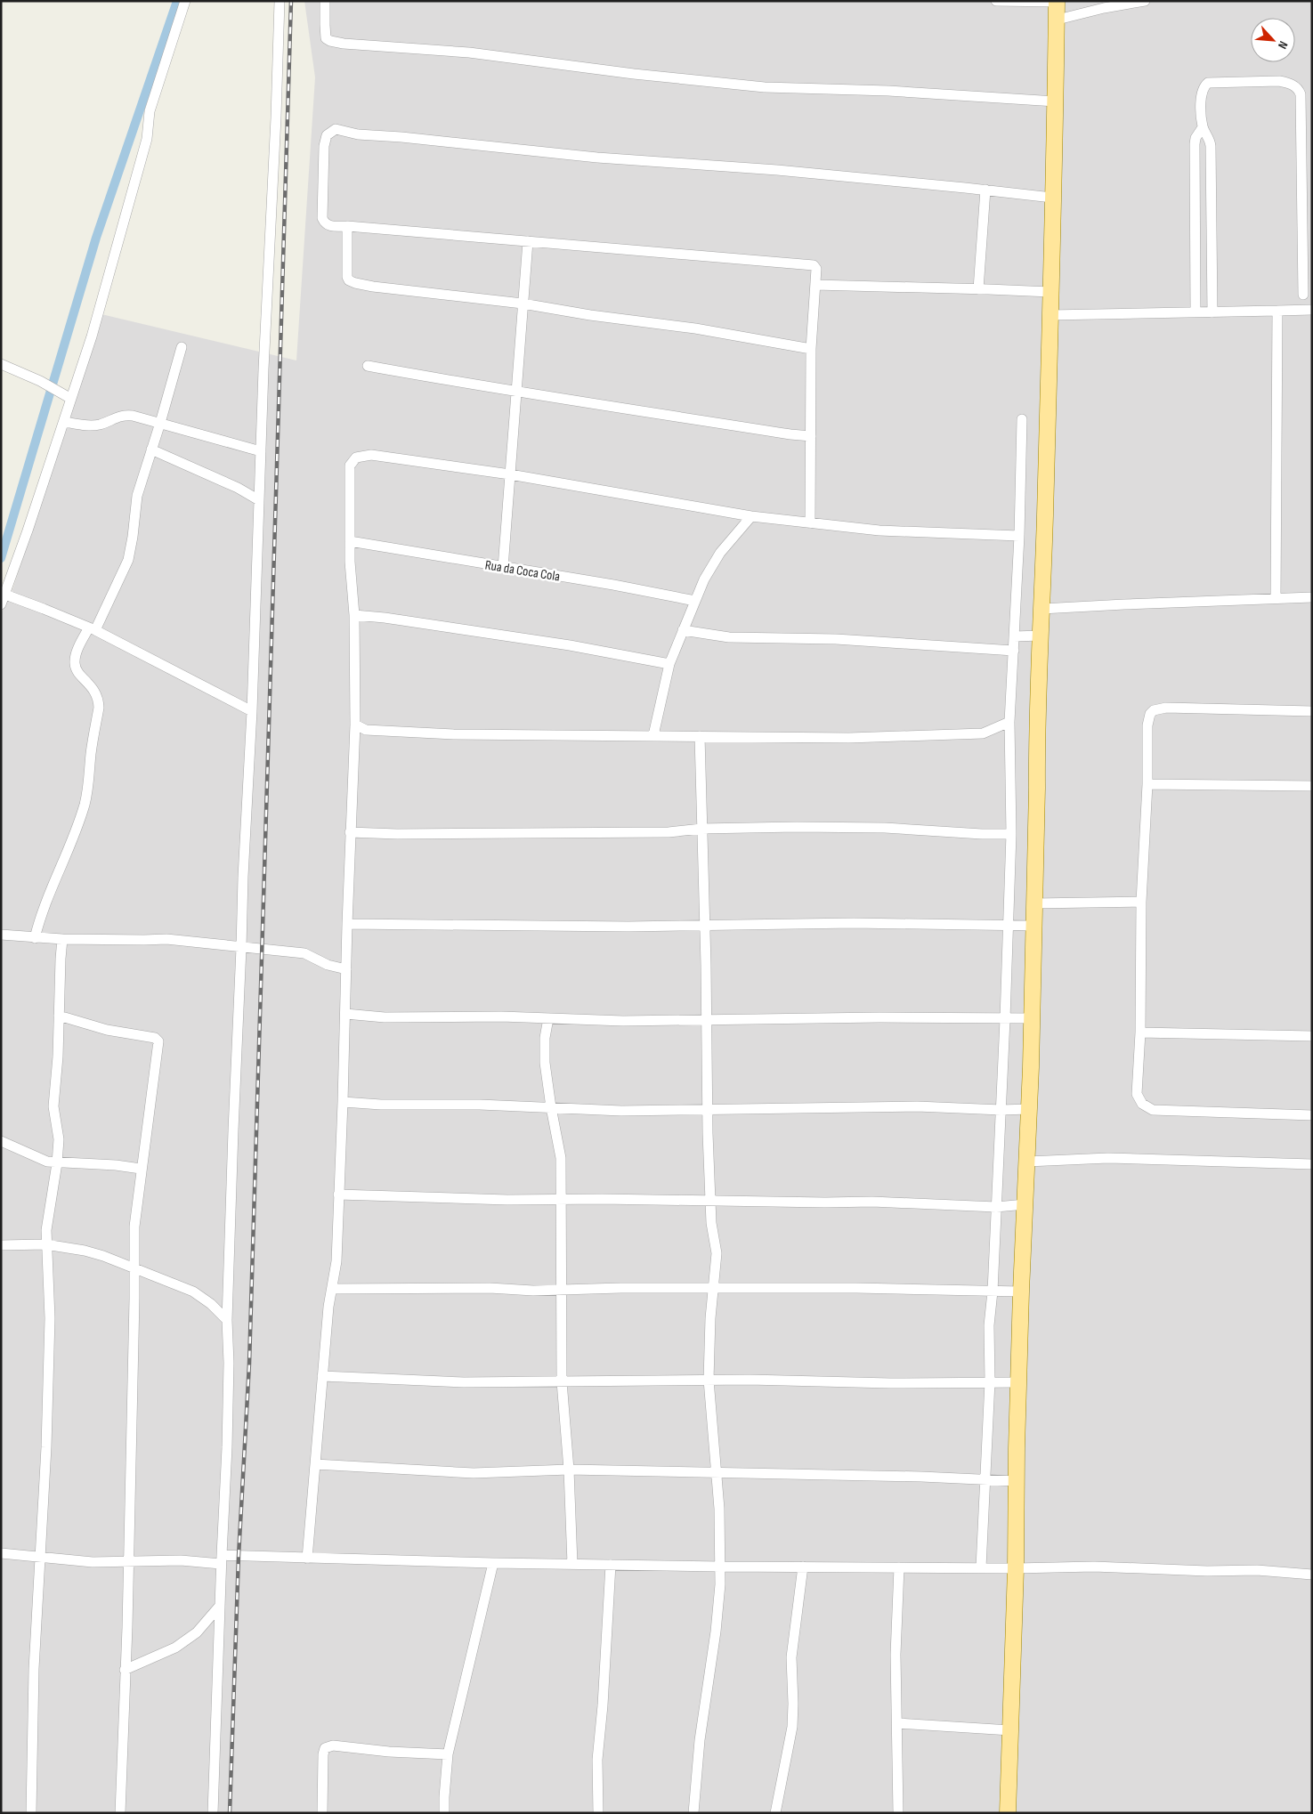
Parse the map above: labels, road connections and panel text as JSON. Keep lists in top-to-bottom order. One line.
{"streets":{"street":["Rua da Coca Cola"]},"north":"bottom right"}
